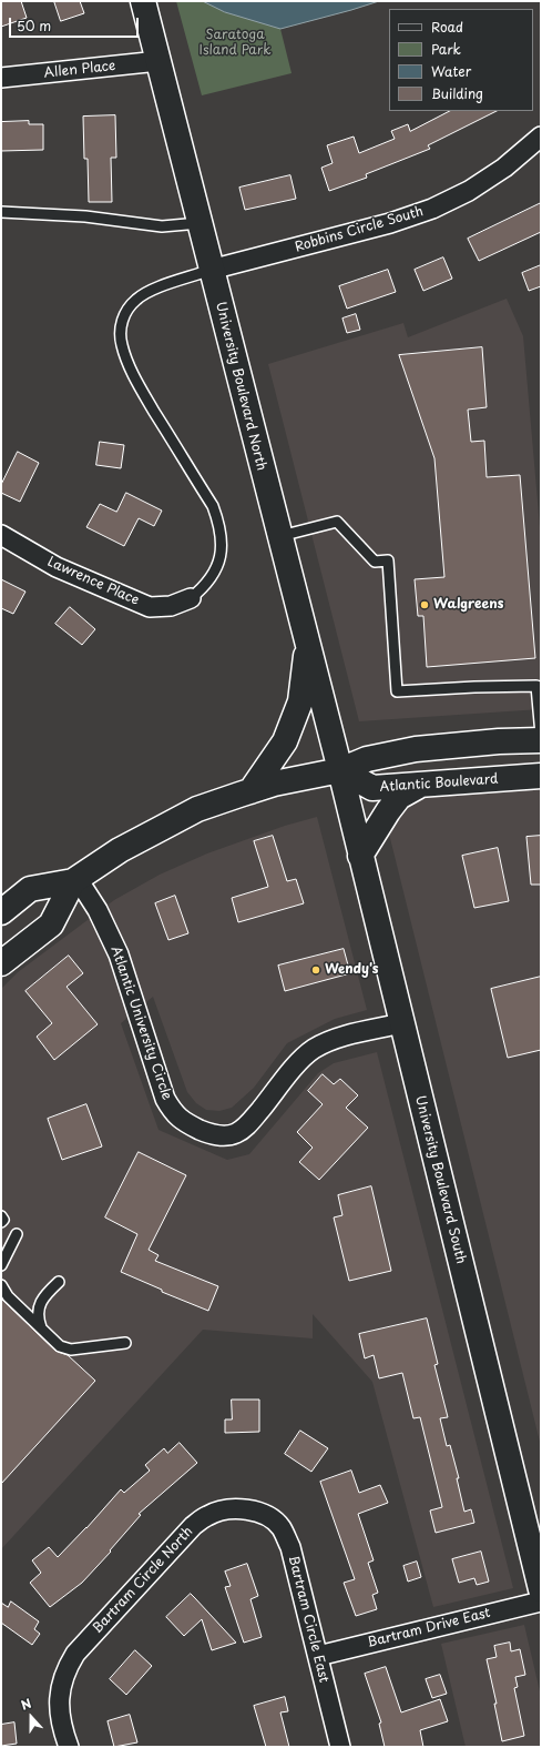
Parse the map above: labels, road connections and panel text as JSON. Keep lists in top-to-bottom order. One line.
{"streets":{"main road":["University Boulevard North","Atlantic Boulevard","University Boulevard South"],"street":["Allen Place","Robbins Circle South","Lawrence Place","Atlantic University Circle","Bartram Circle North","Bartram Circle East","Bartram Drive East"]},"crossings":[["Allen Place","University Boulevard North"],["Robbins Circle South","University Boulevard North"],["University Boulevard North","Atlantic Boulevard"],["University Boulevard North","University Boulevard South"],["Atlantic Boulevard","University Boulevard South"],["Atlantic University Circle","University Boulevard South"],["Bartram Circle North","Bartram Circle East"],["Bartram Circle East","Bartram Drive East"]],"parks":["Saratoga Island Park"],"places":["Walgreens","Wendy's"],"legend":["Road","Park","Water","Building"],"scale_bar":"50 m","north":"top"}
